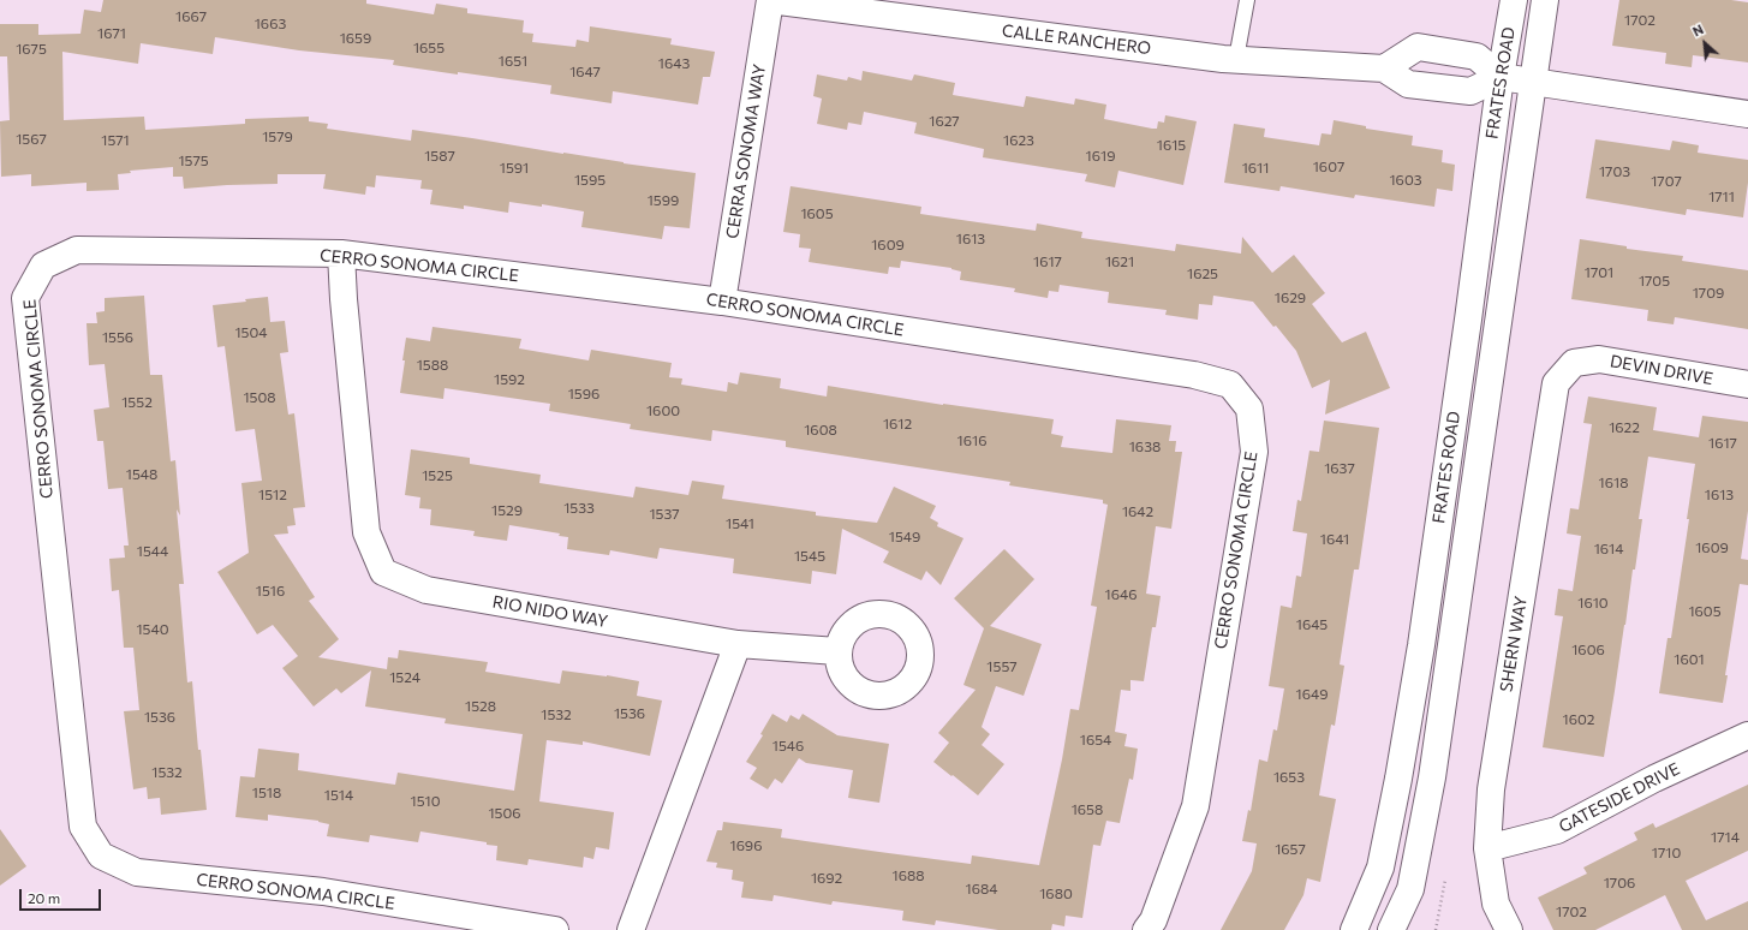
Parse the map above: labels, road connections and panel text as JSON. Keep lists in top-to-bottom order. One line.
{"streets":{"street":["CALLE RANCHERO","FRATES ROAD","CERRA SONOMA WAY","CERRO SONOMA CIRCLE","DEVIN DRIVE","RIO NIDO WAY","SHERN WAY","GATESIDE DRIVE"]},"crossings":[["CALLE RANCHERO","FRATES ROAD"],["CALLE RANCHERO","CERRA SONOMA WAY"],["CERRA SONOMA WAY","CERRO SONOMA CIRCLE"],["CERRO SONOMA CIRCLE","RIO NIDO WAY"],["DEVIN DRIVE","SHERN WAY"],["SHERN WAY","GATESIDE DRIVE"]],"house_numbers":["1667","1702","1663","1671","1659","1655","1675","1651","1643","1647","1627","1579","1567","1571","1623","1615","1587","1619","1575","1607","1591","1611","1703","1595","1603","1707","1711","1599","1605","1613","1609","1617","1621","1701","1625","1705","1709","1629","1504","1556","1588","1592","1596","1508","1552","1600","1612","1622","1608","1616","1617","1638","1637","1548","1525","1618","1512","1613","1533","1529","1642","1537","1541","1549","1641","1609","1614","1544","1545","1516","1646","1610","1605","1645","1540","1606","1601","1557","1524","1649","1528","1536","1532","1536","1602","1654","1546","1532","1653","1518","1514","1510","1658","1506","1714","1696","1657","1710","1688","1692","1706","1684","1680","1702"],"scale_bar":"20 m","north":"top left"}
